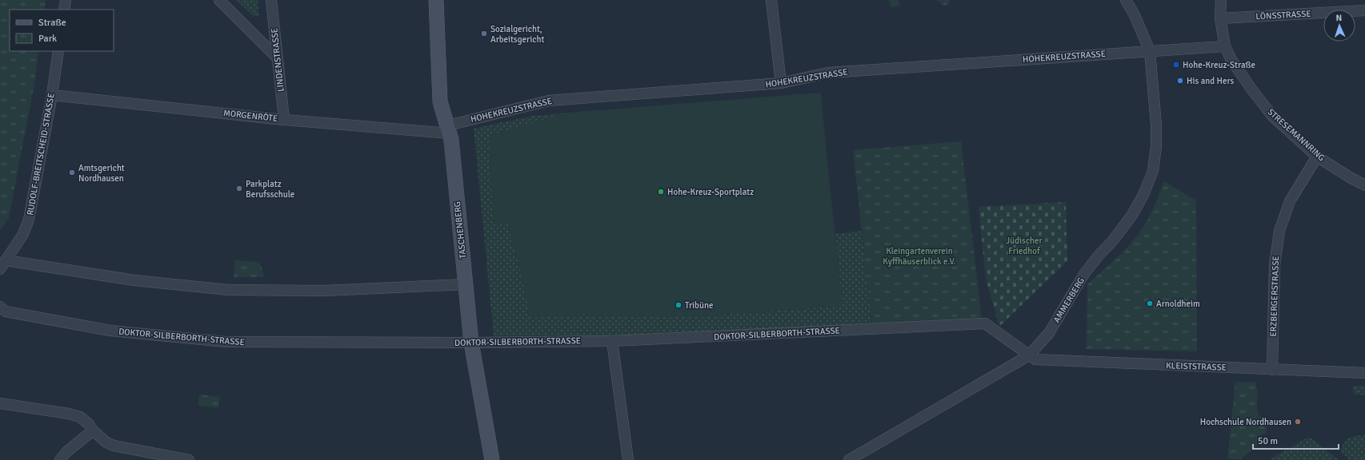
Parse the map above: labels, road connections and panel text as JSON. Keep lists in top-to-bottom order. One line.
{"streets":{"main road":["TASCHENBERG"],"street":["LÖNSSTRASSE","HOHEKREUZSTRASSE","LINDENSTRASSE","MORGENRÖTE","STRESEMANNRING","RUDOLF-BREITSCHEID-STRASSE","ERZBERGERSTRASSE","AMMERBERG","DOKTOR-SILBERBORTH-STRASSE","KLEISTSTRASSE"]},"crossings":[["LÖNSSTRASSE","STRESEMANNRING"],["HOHEKREUZSTRASSE","MORGENRÖTE"],["HOHEKREUZSTRASSE","STRESEMANNRING"],["HOHEKREUZSTRASSE","TASCHENBERG"],["HOHEKREUZSTRASSE","AMMERBERG"],["LINDENSTRASSE","MORGENRÖTE"],["MORGENRÖTE","RUDOLF-BREITSCHEID-STRASSE"],["MORGENRÖTE","TASCHENBERG"],["STRESEMANNRING","ERZBERGERSTRASSE"],["TASCHENBERG","DOKTOR-SILBERBORTH-STRASSE"],["ERZBERGERSTRASSE","KLEISTSTRASSE"],["AMMERBERG","DOKTOR-SILBERBORTH-STRASSE"],["AMMERBERG","KLEISTSTRASSE"],["DOKTOR-SILBERBORTH-STRASSE","KLEISTSTRASSE"]],"parks":["Jüdischer Friedhof","Kleingartenverein Kyffhäuserblick e.V."],"places":{"other":["Sozialgericht, Arbeitsgericht","His and Hers","Amtsgericht Nordhausen","Parkplatz Berufsschule","Hohe-Kreuz-Sportplatz","Arnoldheim","Tribüne","Hochschule Nordhausen"],"transit":["Hohe-Kreuz-Straße"]},"legend":["Straße","Park"],"scale_bar":"50 m","north":"top"}
